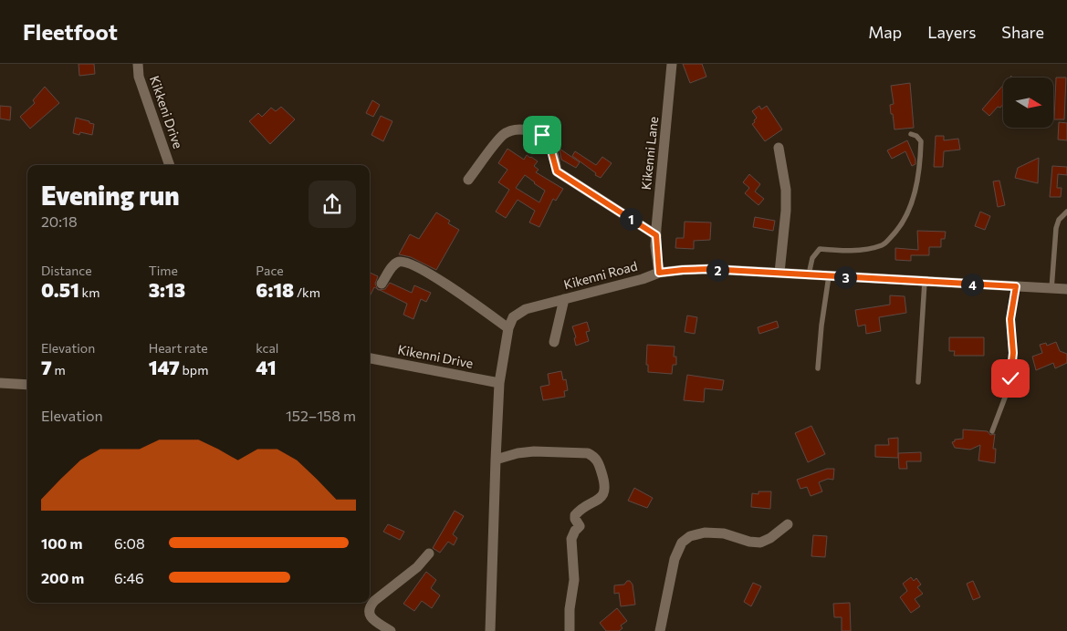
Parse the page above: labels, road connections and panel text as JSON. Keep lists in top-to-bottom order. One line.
{"streets":{"street":["Kikkeni Drive","Kikenni Lane","Kikenni Road","Kikenni Drive"]},"crossings":[["Kikenni Lane","Kikenni Road"],["Kikenni Road","Kikenni Drive"]],"north":"right","page":{"header":"Fleetfoot","nav":["Map","Layers","Share"],"heading":["Evening run","20:18"],"pins":["1","2","3","4"],"stats":[["Distance","0.51 km"],["Time","3:13"],["Pace","6:18 /km"],["Elevation","7 m"],["Heart rate","147 bpm"],["kcal","41"]],"chart":["Elevation","152–158 m"],"list":[{"name":"100 m","note":"6:08"},{"name":"200 m","note":"6:46"}]}}
